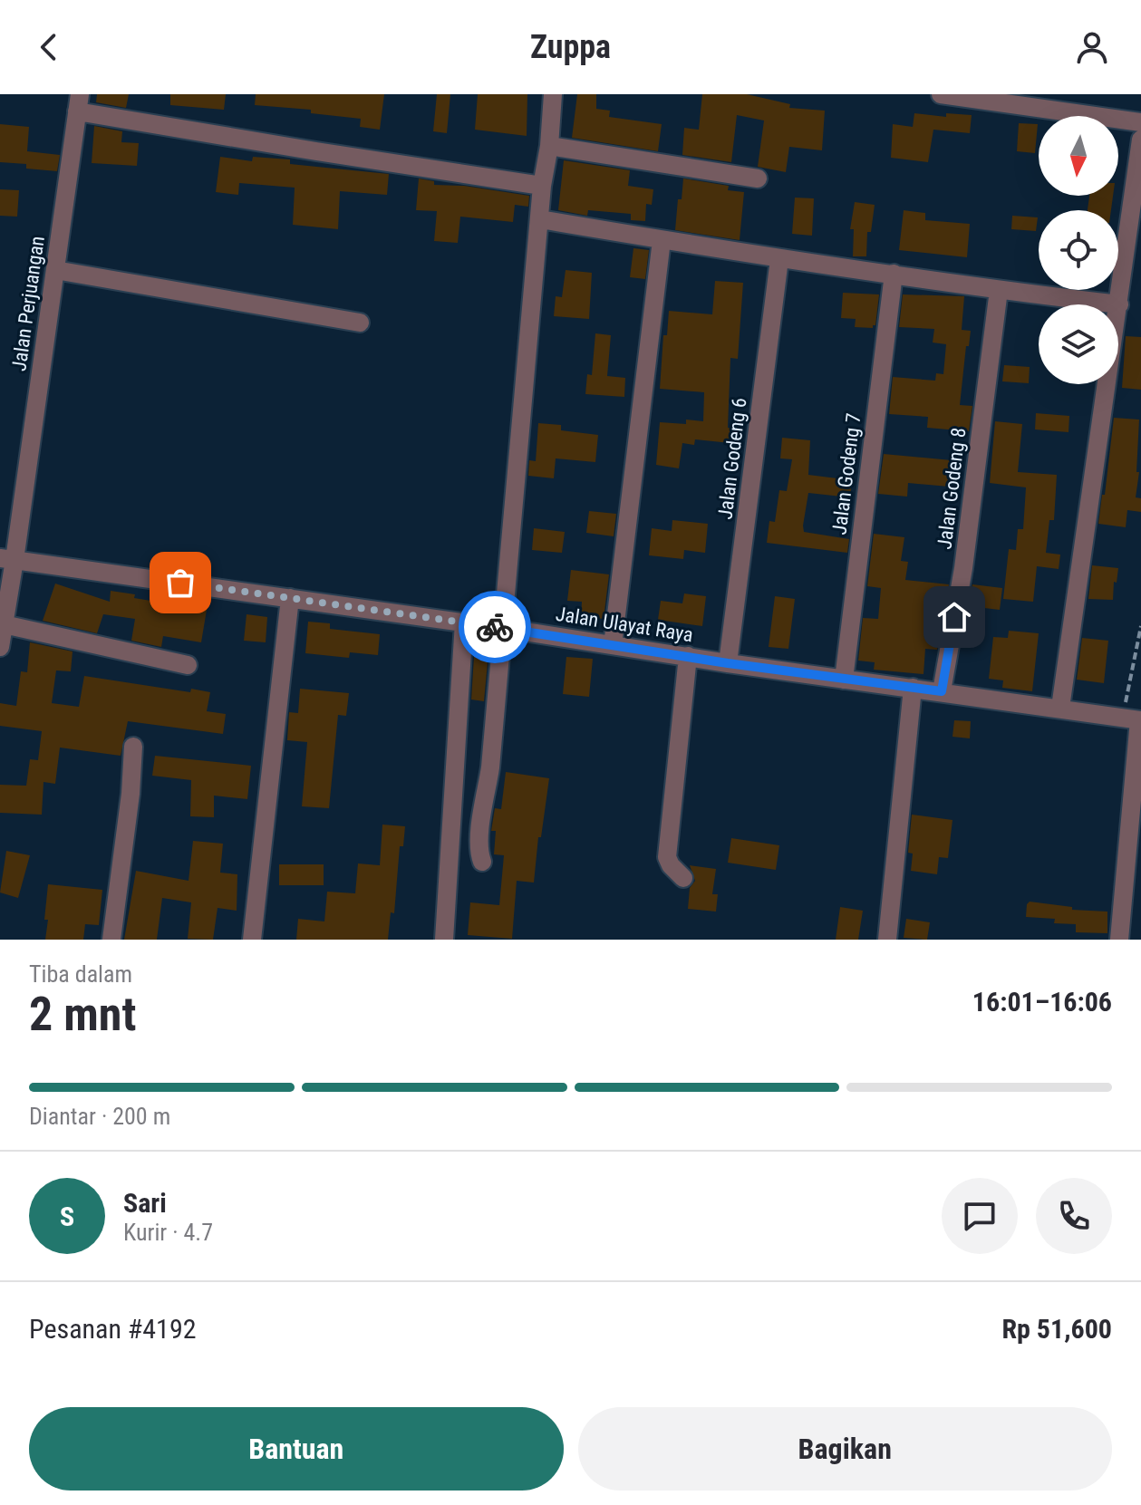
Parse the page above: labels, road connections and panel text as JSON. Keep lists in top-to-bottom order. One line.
{"streets":{"street":["Jalan Perjuangan","Jalan Godeng 6","Jalan Godeng 7","Jalan Godeng 8","Jalan Ulayat Raya"]},"crossings":[["Jalan Perjuangan","Jalan Ulayat Raya"],["Jalan Godeng 6","Jalan Ulayat Raya"],["Jalan Godeng 7","Jalan Ulayat Raya"],["Jalan Godeng 8","Jalan Ulayat Raya"]],"north":"bottom","page":{"header":"Zuppa","heading":["2 mnt","Tiba dalam","16:01–16:06"],"panel":["Sari","Kurir · 4.7","Pesanan #4192","Rp 51,600"],"bar":"Diantar · 200 m","round":"S","buttons":["Bantuan","Bagikan"]}}
